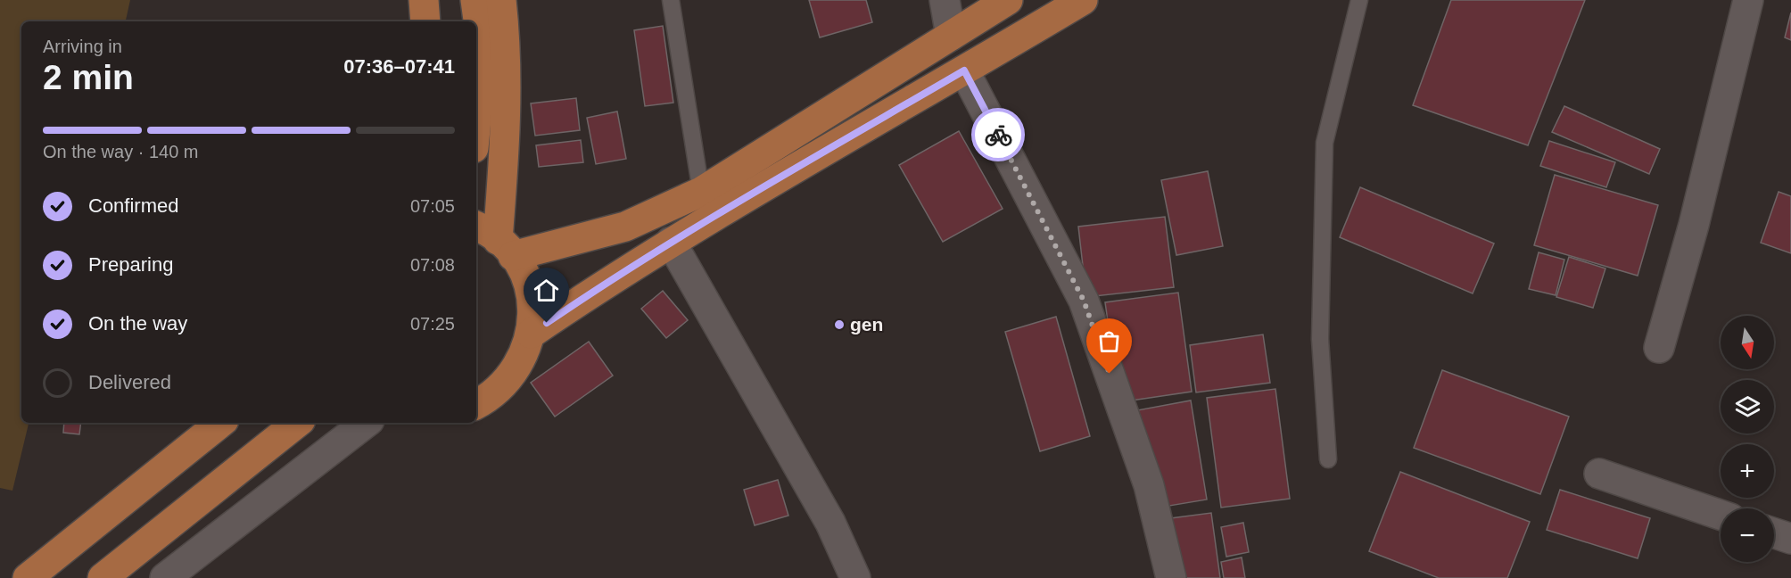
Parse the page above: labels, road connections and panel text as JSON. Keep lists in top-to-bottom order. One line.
{"places":["gen"],"north":"bottom","page":{"heading":["2 min","Arriving in","07:36–07:41"],"bar":"On the way · 140 m","list":[["Confirmed","07:05"],["Preparing","07:08"],["On the way","07:25"],"Delivered"],"map_buttons":["+","−"]}}
